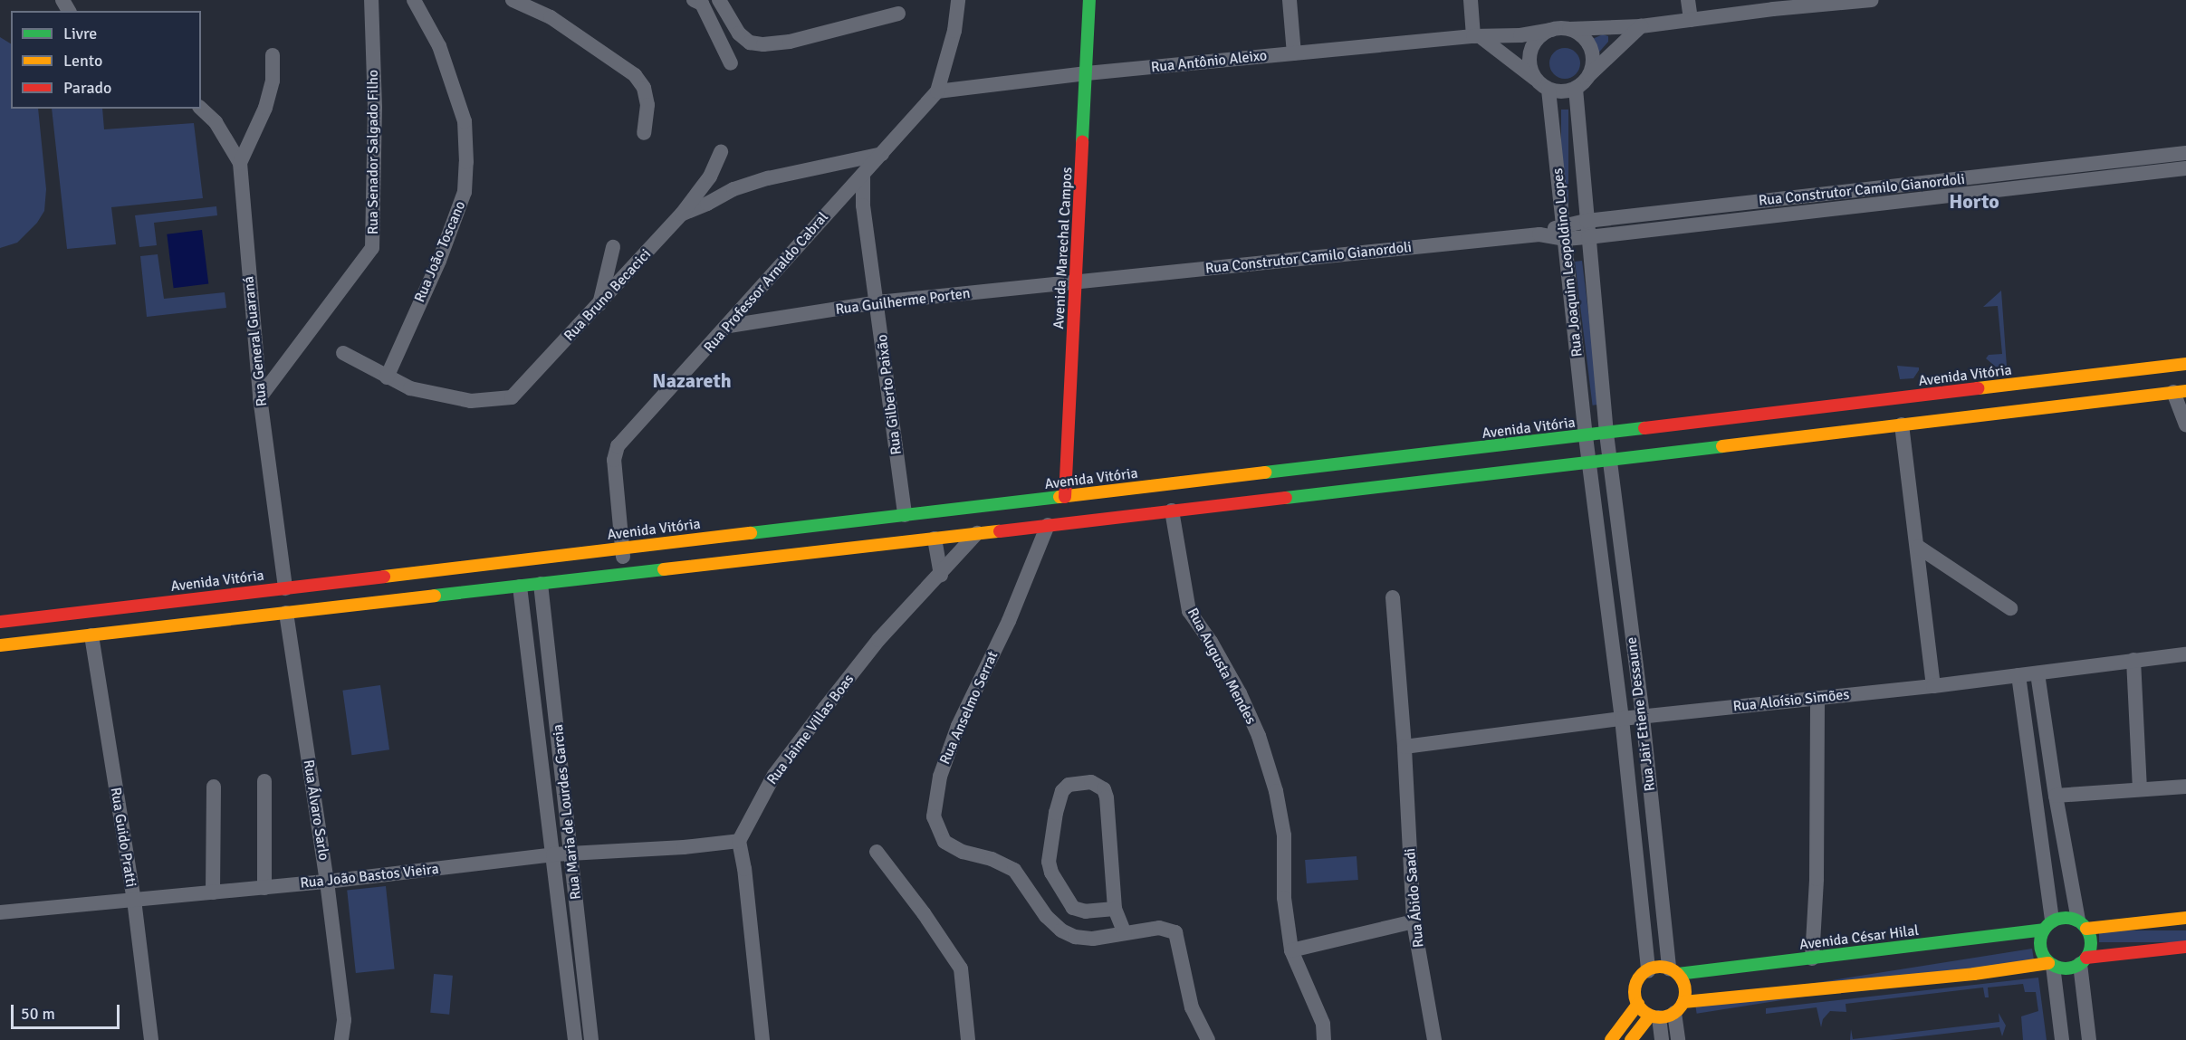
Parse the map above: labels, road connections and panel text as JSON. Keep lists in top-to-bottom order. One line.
{"streets":{"main road":["Avenida Marechal Campos","Avenida Vitória","Avenida César Hilal"],"street":["Rua Antônio Aleixo","Rua Senador Salgado Filho","Rua Construtor Camilo Gianordoli","Rua João Toscano","Rua Joaquim Leopoldino Lopes","Rua Professor Arnaldo Cabral","Rua Bruno Becacici","Rua Guilherme Porten","Rua General Guaraná","Rua Gilberto Paixão","Rua Augusta Mendes","Rua Aloísio Simões","Rua Anselmo Serrat","Rua Jair Etiene Dessaune","Rua Jaime Villas Boas","Rua Álvaro Sarlo","Rua Maria de Lourdes Garcia","Rua Guido Pratti","Rua João Bastos Vieira","Rua Ábido Saadi"]},"crossings":[["Rua Antônio Aleixo","Avenida Marechal Campos"],["Rua Antônio Aleixo","Rua Joaquim Leopoldino Lopes"],["Rua Antônio Aleixo","Rua Professor Arnaldo Cabral"],["Rua Senador Salgado Filho","Rua General Guaraná"],["Rua Construtor Camilo Gianordoli","Avenida Marechal Campos"],["Rua Construtor Camilo Gianordoli","Rua Joaquim Leopoldino Lopes"],["Rua Construtor Camilo Gianordoli","Rua Guilherme Porten"],["Avenida Marechal Campos","Rua Guilherme Porten"],["Avenida Marechal Campos","Avenida Vitória"],["Rua João Toscano","Rua Bruno Becacici"],["Rua Joaquim Leopoldino Lopes","Avenida Vitória"],["Rua Joaquim Leopoldino Lopes","Rua Jair Etiene Dessaune"],["Rua Professor Arnaldo Cabral","Rua Bruno Becacici"],["Rua Professor Arnaldo Cabral","Rua Guilherme Porten"],["Rua Professor Arnaldo Cabral","Avenida Vitória"],["Rua Professor Arnaldo Cabral","Rua Gilberto Paixão"],["Rua Guilherme Porten","Rua Gilberto Paixão"],["Rua General Guaraná","Avenida Vitória"],["Avenida Vitória","Rua Gilberto Paixão"],["Rua Aloísio Simões","Rua Jair Etiene Dessaune"],["Rua Aloísio Simões","Rua Ábido Saadi"],["Rua Jair Etiene Dessaune","Avenida César Hilal"],["Rua Jaime Villas Boas","Rua João Bastos Vieira"],["Rua Álvaro Sarlo","Rua João Bastos Vieira"],["Rua Maria de Lourdes Garcia","Rua João Bastos Vieira"],["Rua Guido Pratti","Rua João Bastos Vieira"]],"districts":["Horto","Nazareth"],"legend":["Livre","Lento","Parado"],"scale_bar":"50 m"}
